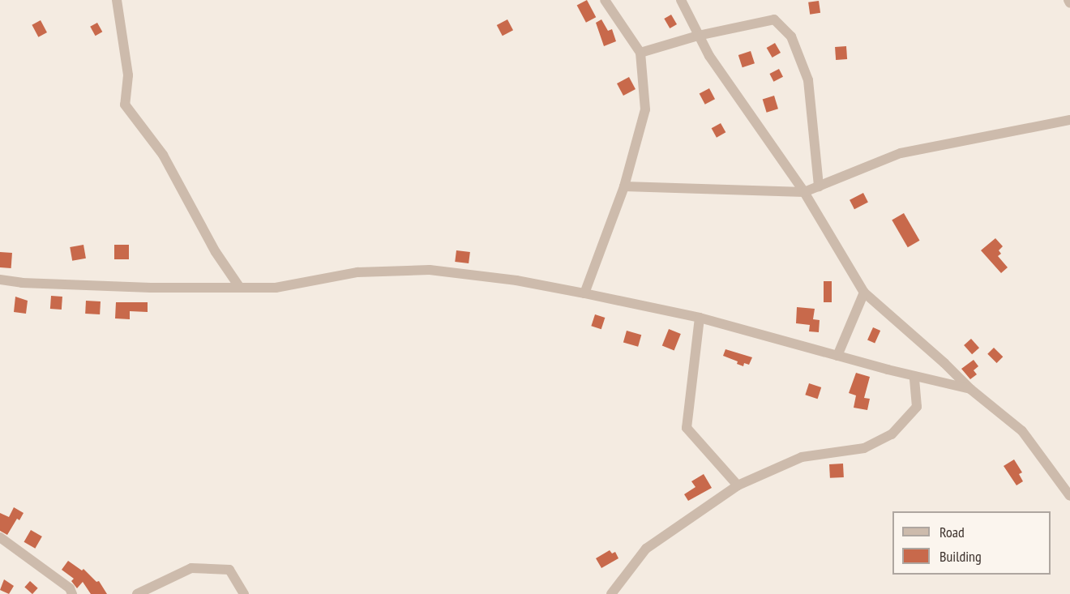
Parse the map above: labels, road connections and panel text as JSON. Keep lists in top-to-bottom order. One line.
{"legend":["Road","Building"]}
